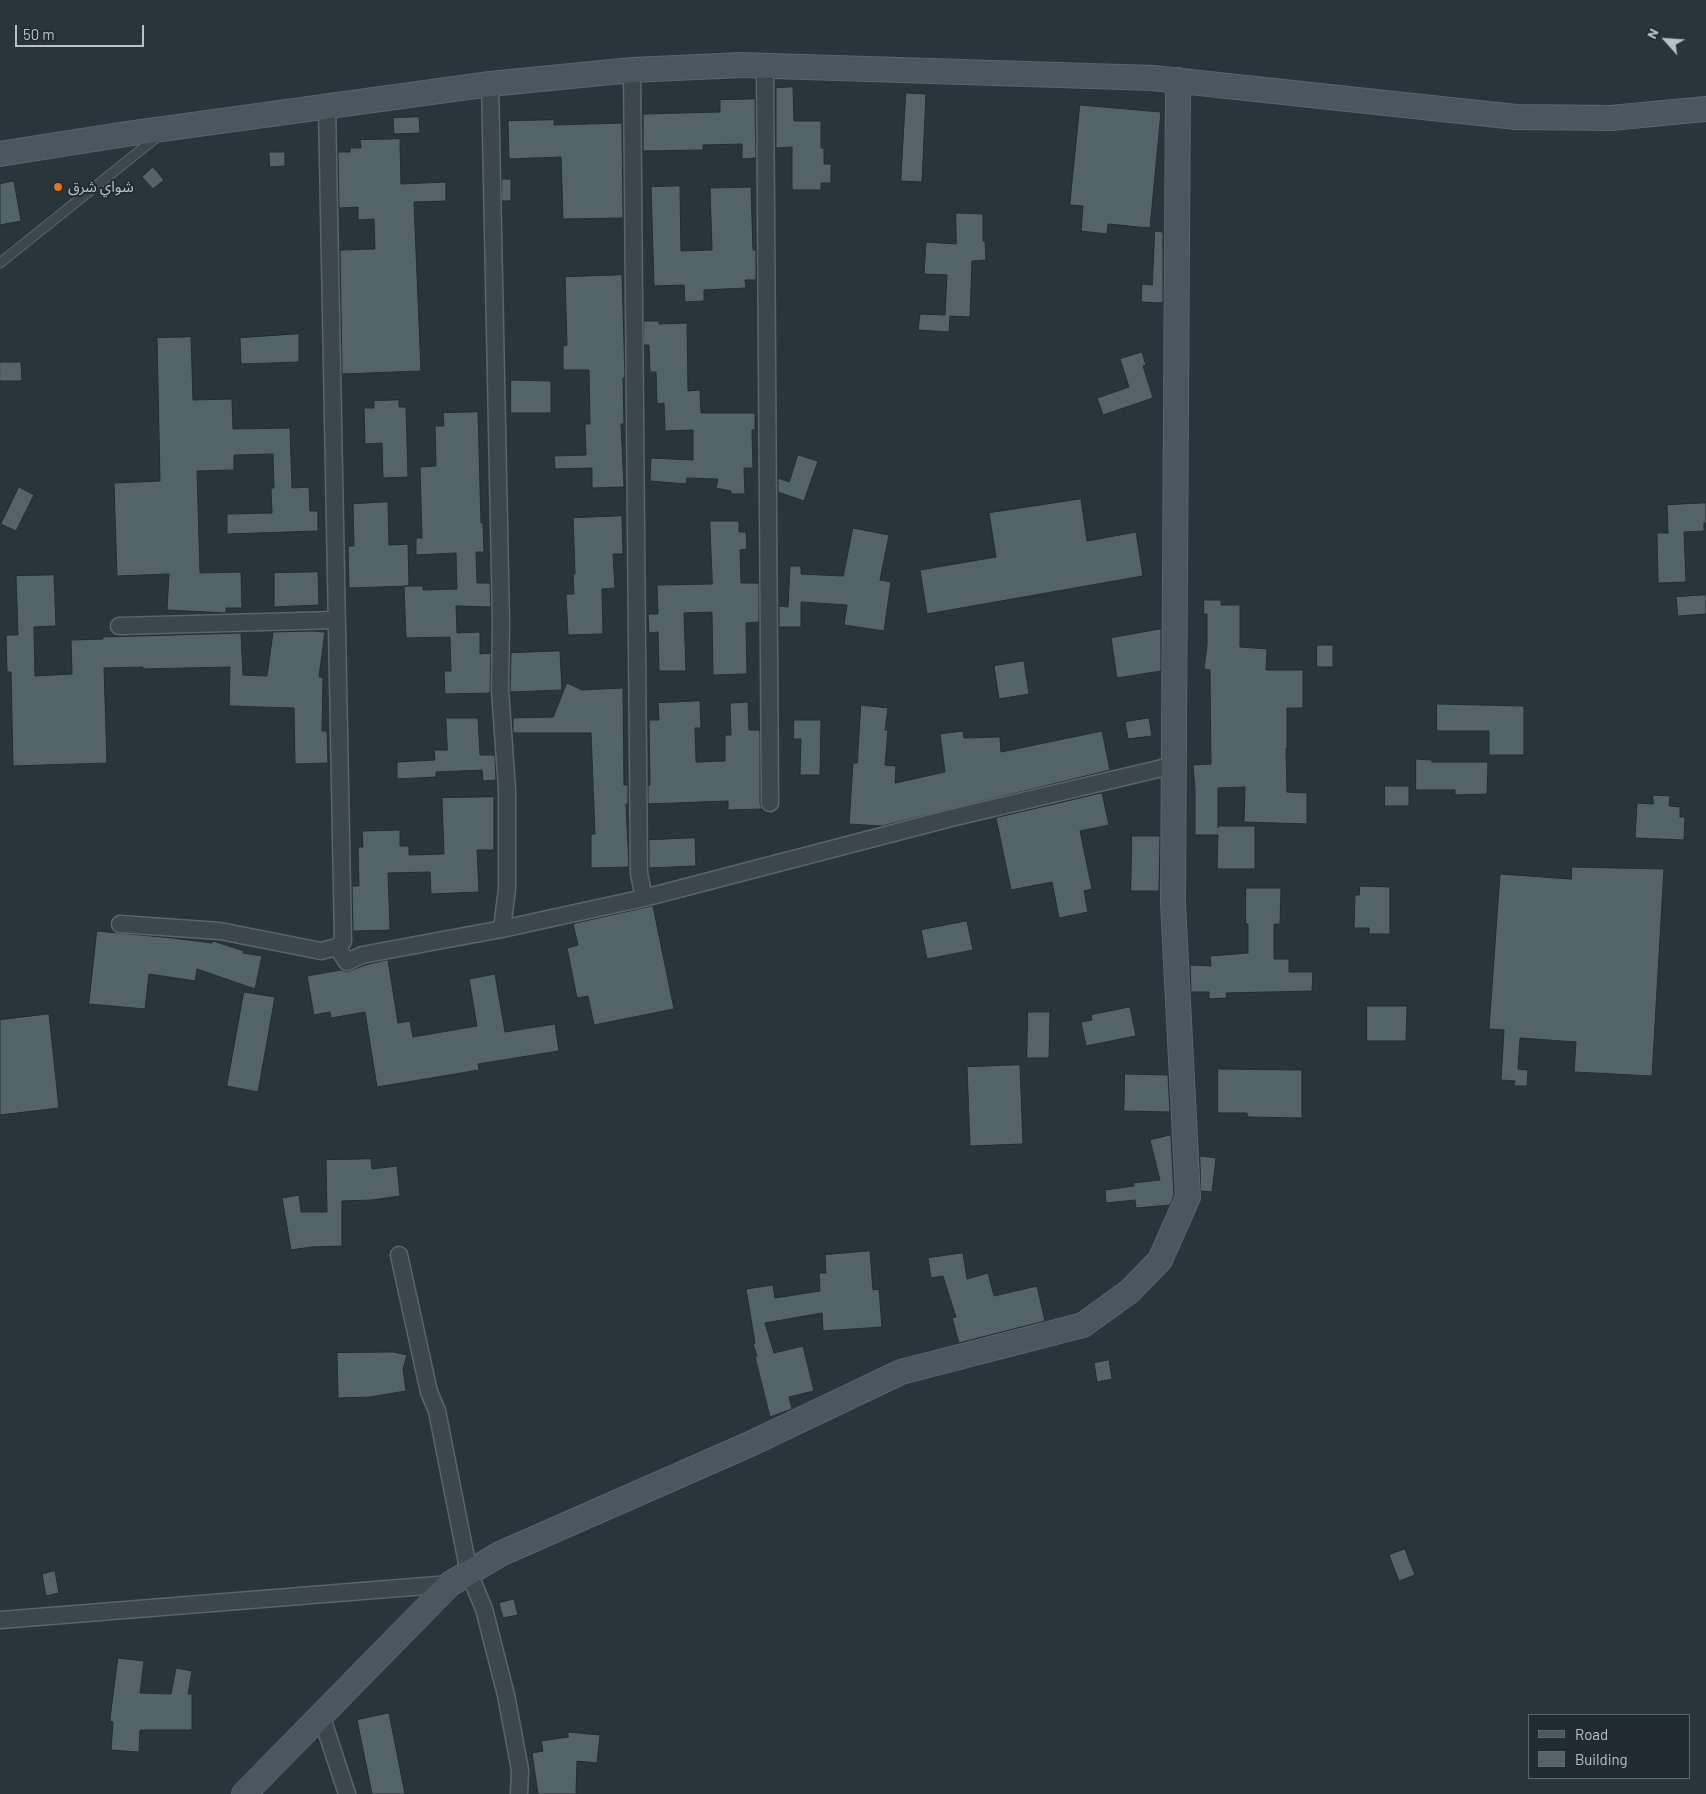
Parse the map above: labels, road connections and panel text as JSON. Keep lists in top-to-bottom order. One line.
{"places":["شواي شرق"],"legend":["Road","Building"],"scale_bar":"50 m","north":"top left"}
